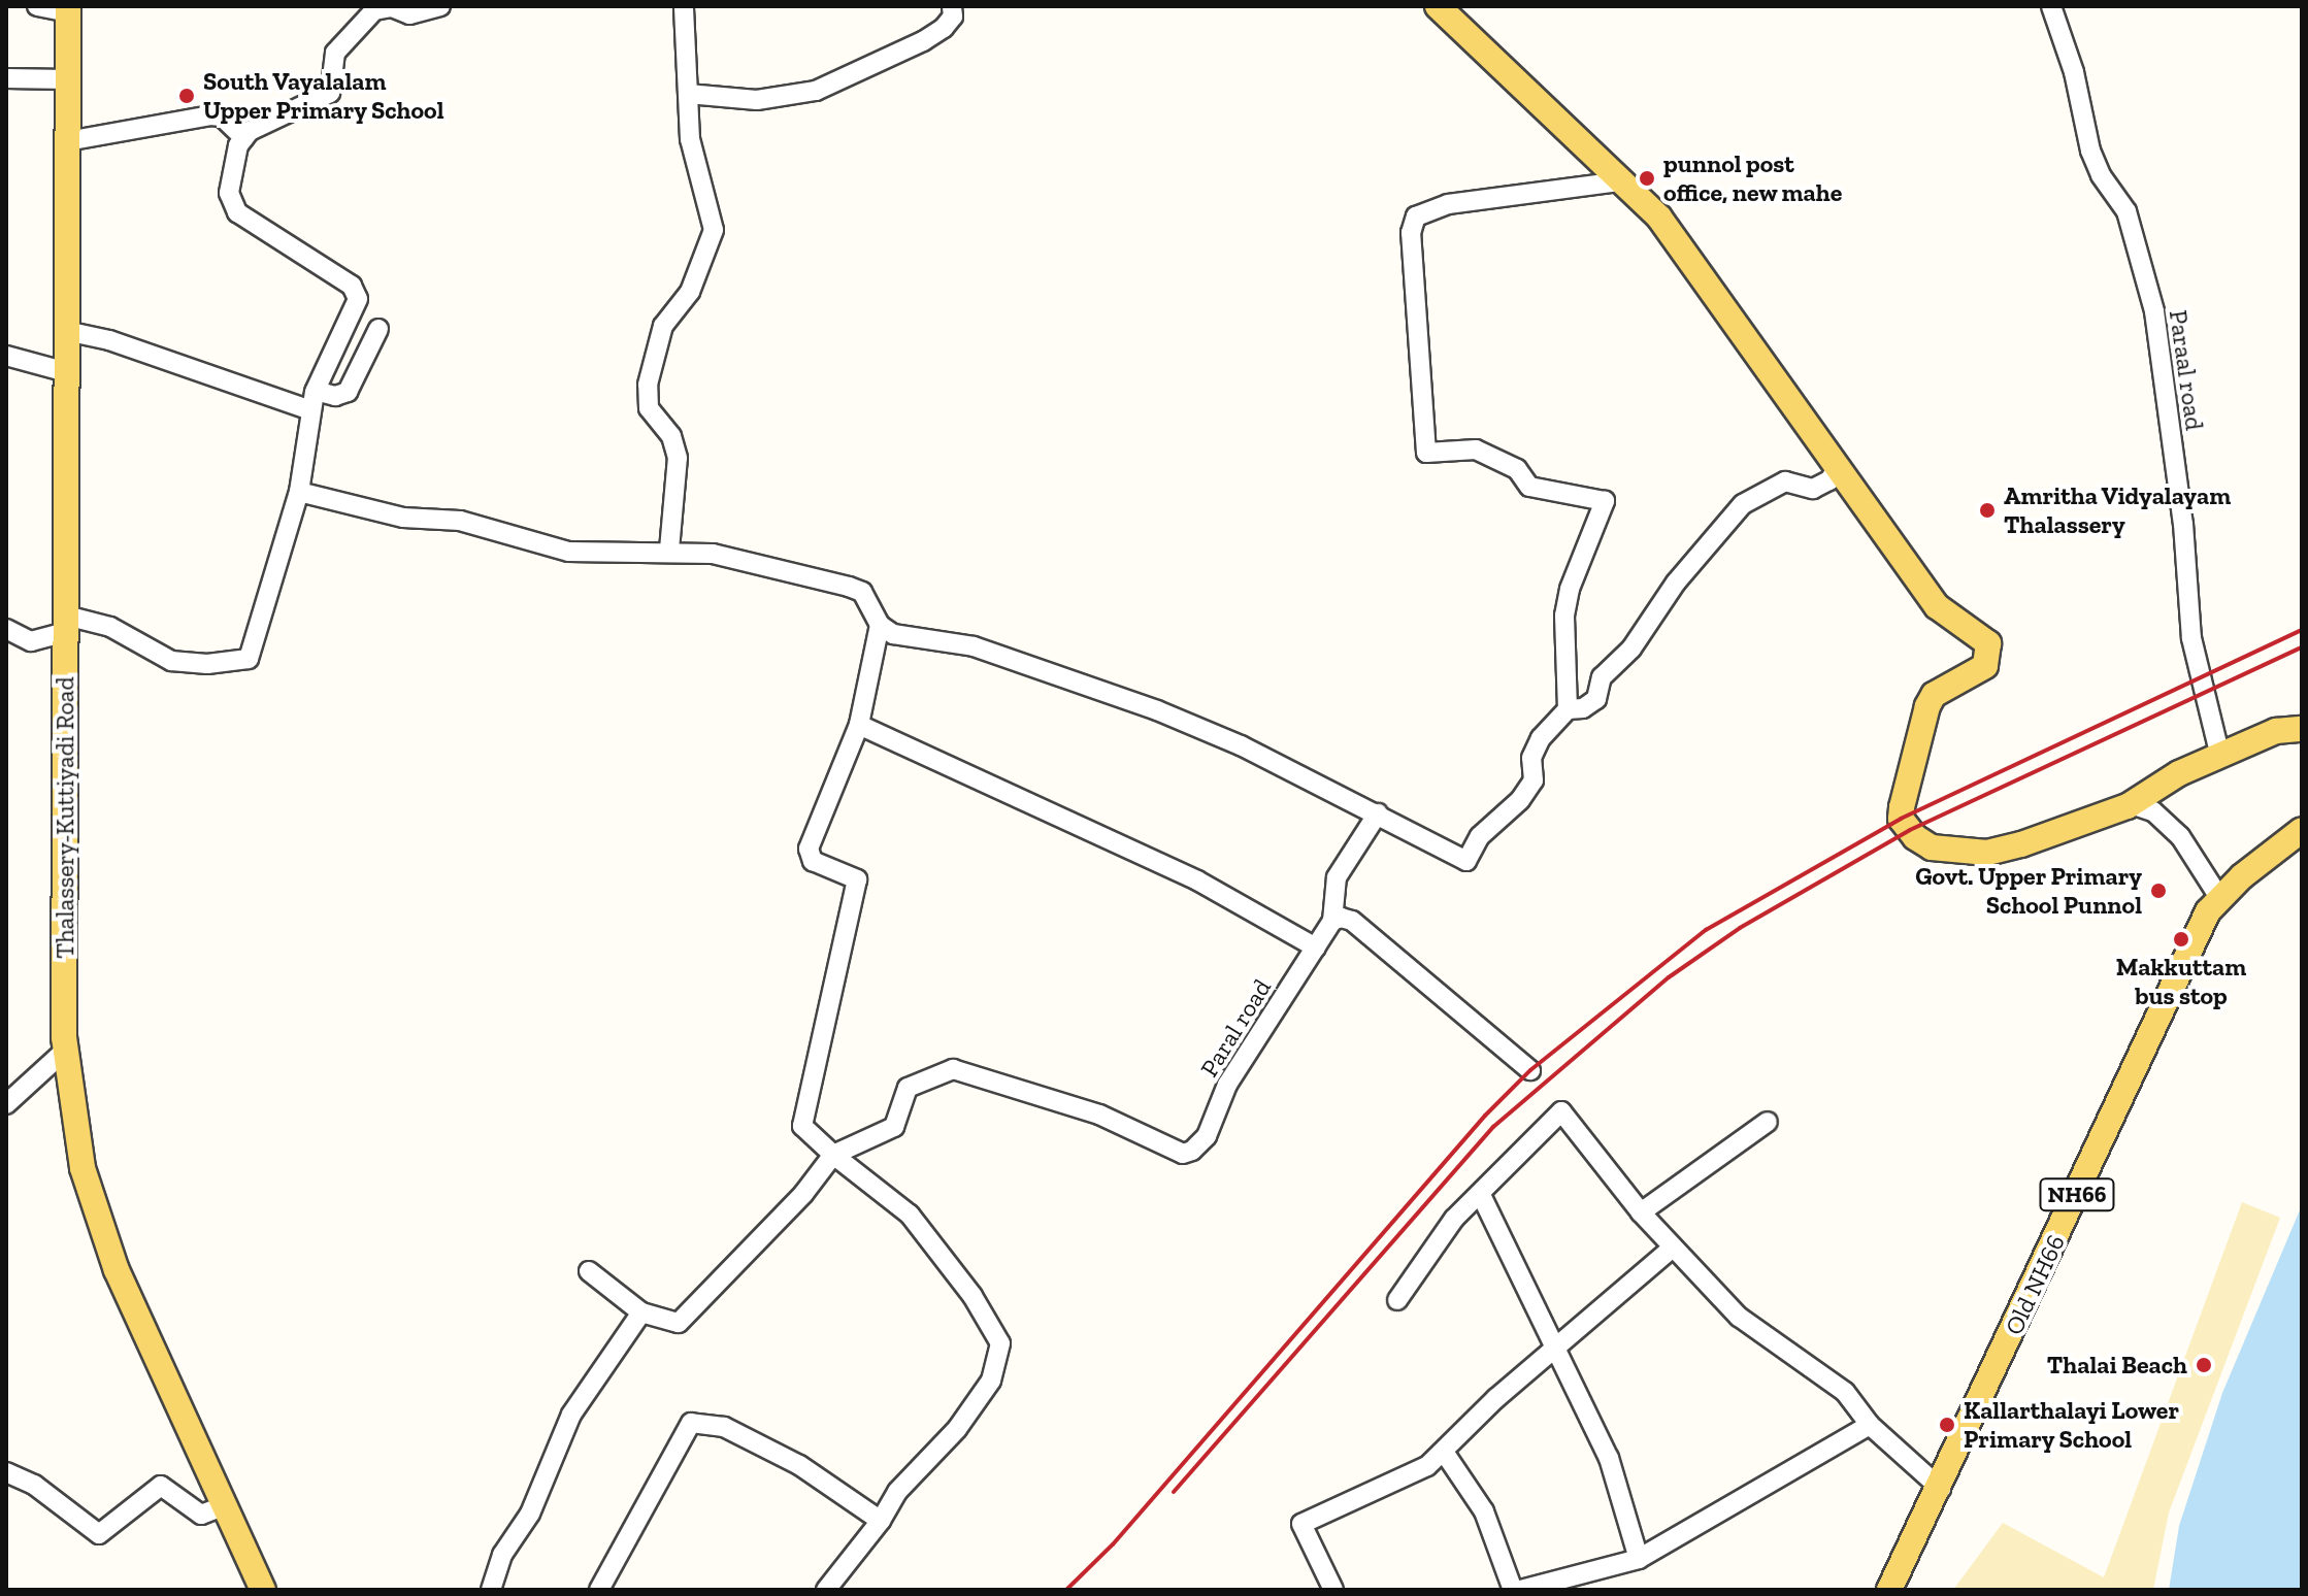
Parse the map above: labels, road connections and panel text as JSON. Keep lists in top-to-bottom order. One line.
{"streets":{"main road":["Thalassery-Kuttiyadi Road","NH66","Old NH66"],"street":["Paraal road","Paral road"]},"places":["South Vayalalam Upper Primary School","punnol post office, new mahe","Amritha Vidyalayam Thalassery","Govt. Upper Primary School Punnol","Makkuttam bus stop","Thalai Beach","Kallarthalayi Lower Primary School"]}
